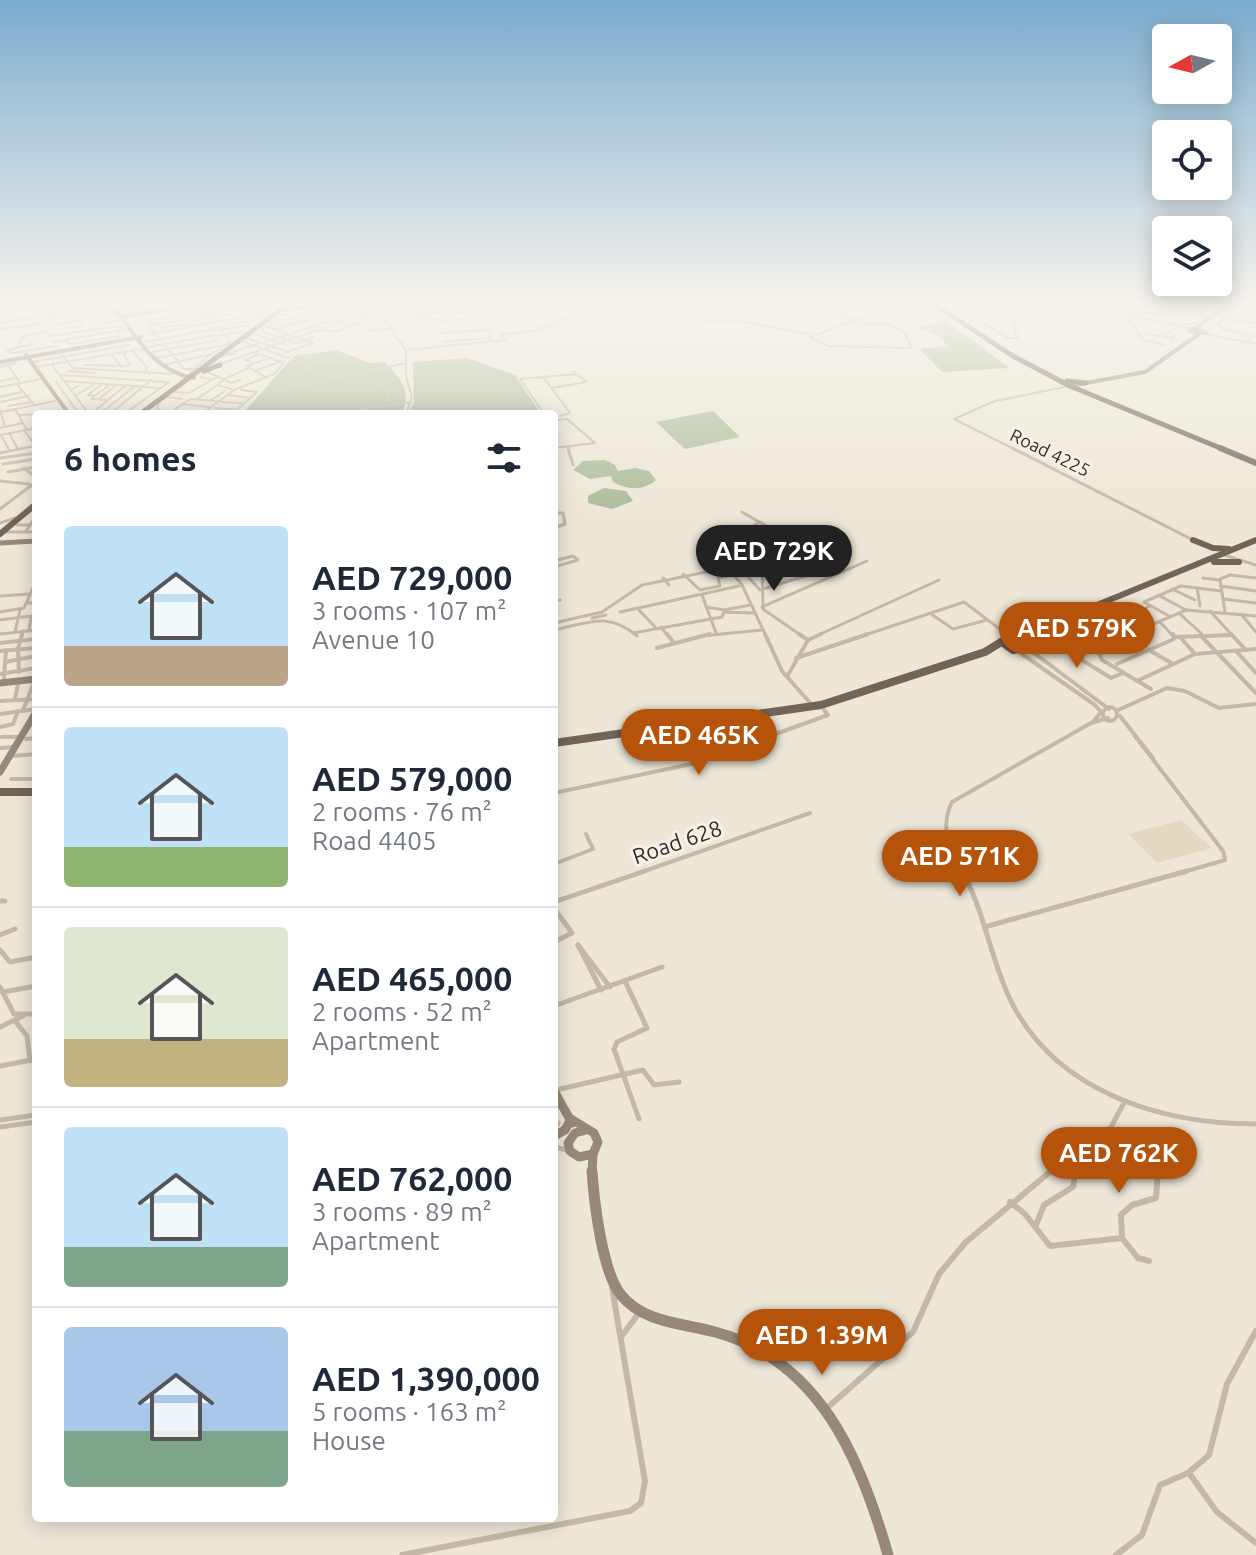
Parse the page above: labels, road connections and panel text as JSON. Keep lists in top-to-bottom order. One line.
{"streets":{"street":["Road 4225","Road 628"]},"north":"left","page":{"heading":"6 homes","list":[{"name":"AED 729,000","note":"3 rooms · 107 m² · Avenue 10"},{"name":"AED 579,000","note":"2 rooms · 76 m² · Road 4405"},{"name":"AED 465,000","note":"2 rooms · 52 m² · Apartment"},{"name":"AED 762,000","note":"3 rooms · 89 m² · Apartment"},{"name":"AED 1,390,000","note":"5 rooms · 163 m² · House"}],"price":["AED 729K","AED 579K","AED 465K","AED 571K","AED 762K","AED 1.39M"]}}
